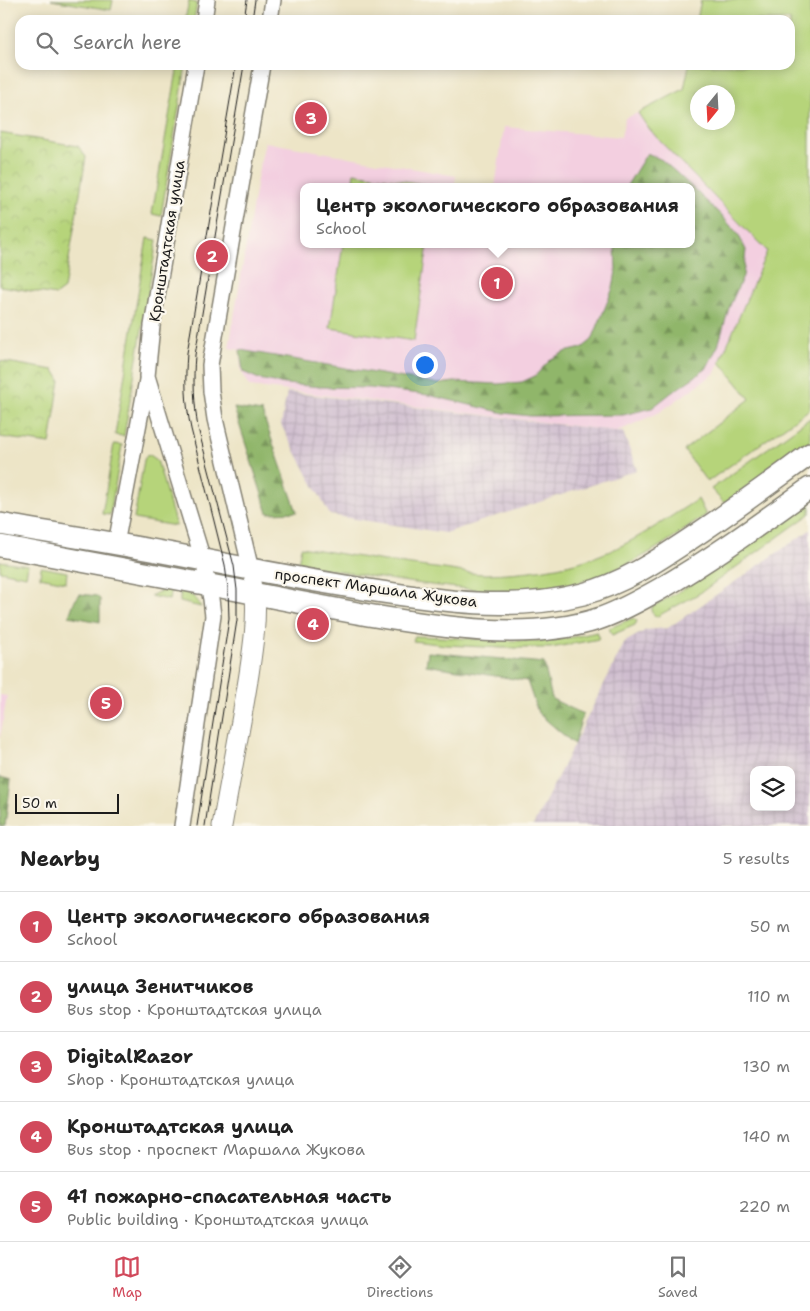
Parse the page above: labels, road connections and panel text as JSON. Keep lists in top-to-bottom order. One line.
{"streets":{"main road":["проспект Маршала Жукова"],"street":["Кронштадтская улица"]},"crossings":[["Кронштадтская улица","проспект Маршала Жукова"]],"scale_bar":"50 m","north":"bottom","page":{"search":"Search here","pins":["3","2","1","4","5"],"popup":["Центр экологического образования","School"],"scale":"50 m","heading":["Nearby","5 results"],"list":[{"mark":"1","name":"Центр экологического образования","note":"School","value":"50 m"},{"mark":"2","name":"улица Зенитчиков","note":"Bus stop · Кронштадтская улица","value":"110 m"},{"mark":"3","name":"DigitalRazor","note":"Shop · Кронштадтская улица","value":"130 m"},{"mark":"4","name":"Кронштадтская улица","note":"Bus stop · проспект Маршала Жукова","value":"140 m"},{"mark":"5","name":"41 пожарно-спасательная часть","note":"Public building · Кронштадтская улица","value":"220 m"}],"nav":["Map","Directions","Saved"]}}
